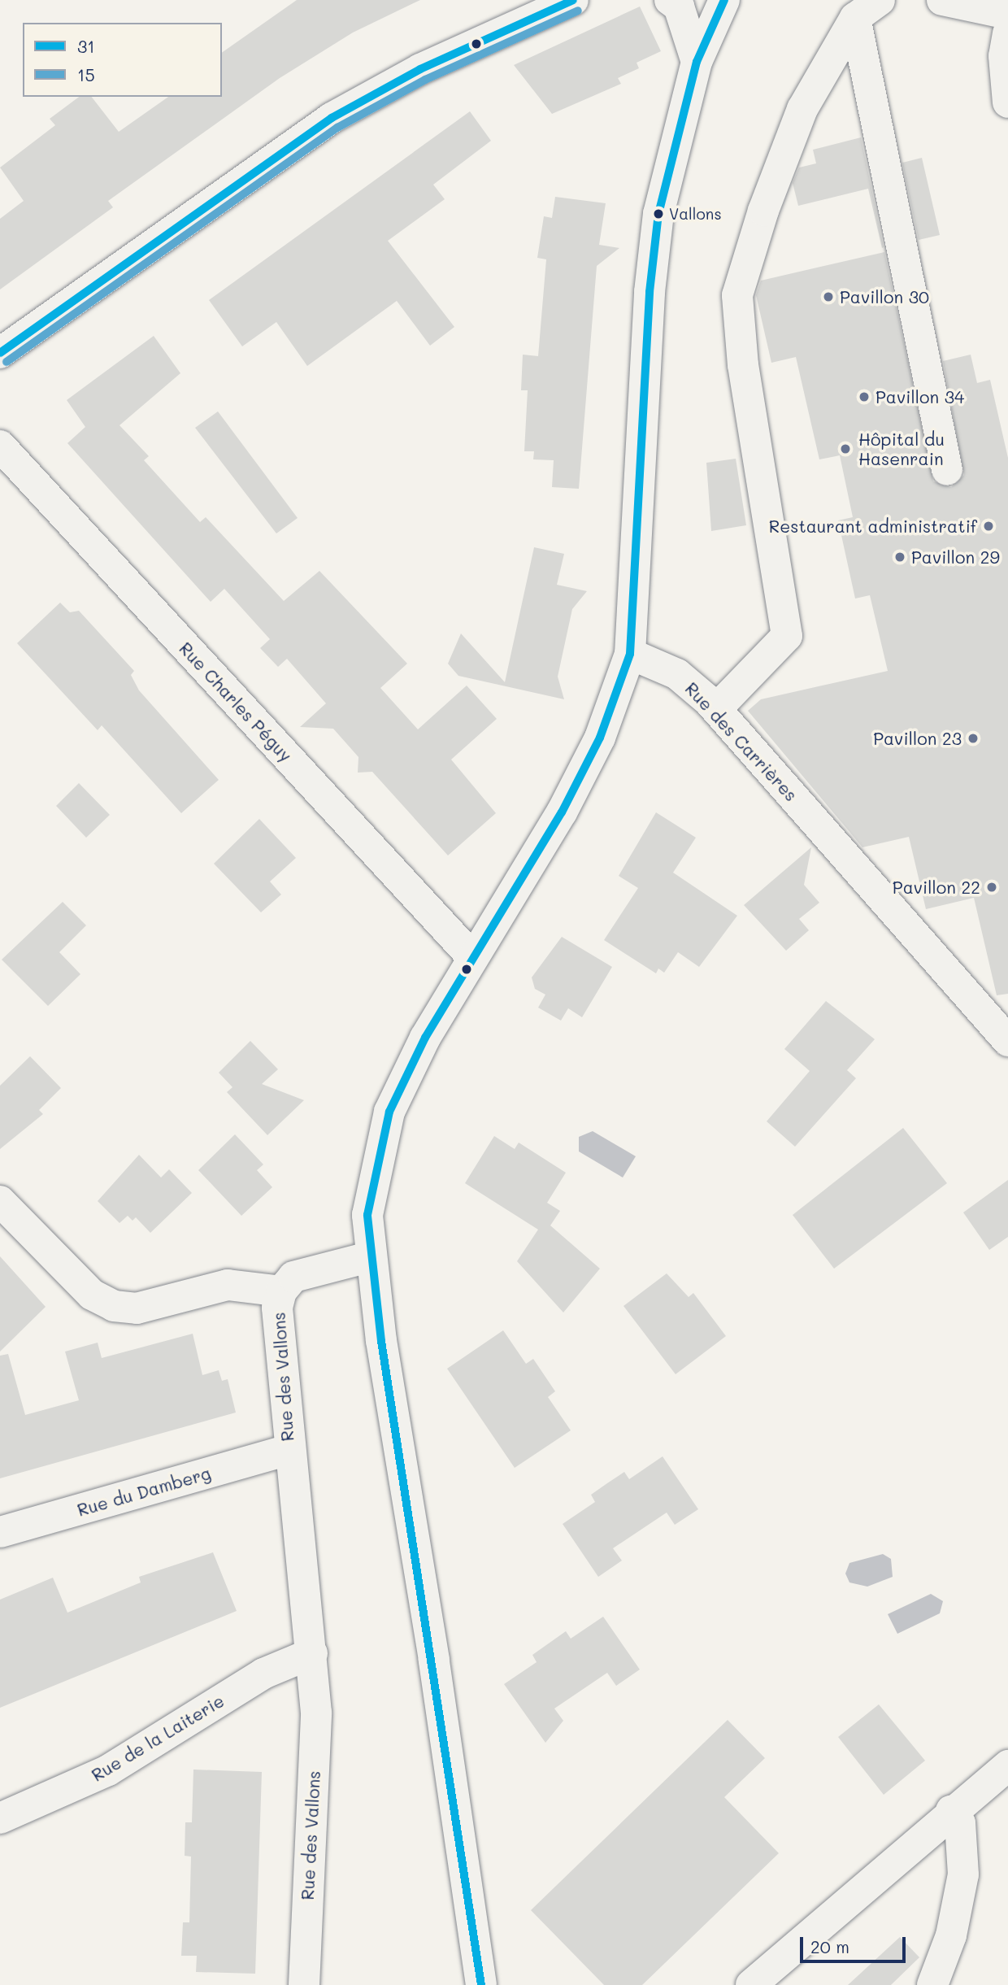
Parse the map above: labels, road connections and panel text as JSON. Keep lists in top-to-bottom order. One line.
{"streets":{"street":["Rue Charles Péguy","Rue des Carrières","Rue des Vallons","Rue du Damberg","Rue de la Laiterie"]},"crossings":[["Rue des Vallons","Rue du Damberg"],["Rue des Vallons","Rue de la Laiterie"]],"places":["Vallons","Pavillon 30","Pavillon 34","Hôpital du Hasenrain","Restaurant administratif","Pavillon 29","Pavillon 23","Pavillon 22"],"lines":["transit line 31","transit line 15"],"legend":["31","15"],"scale_bar":"20 m"}
